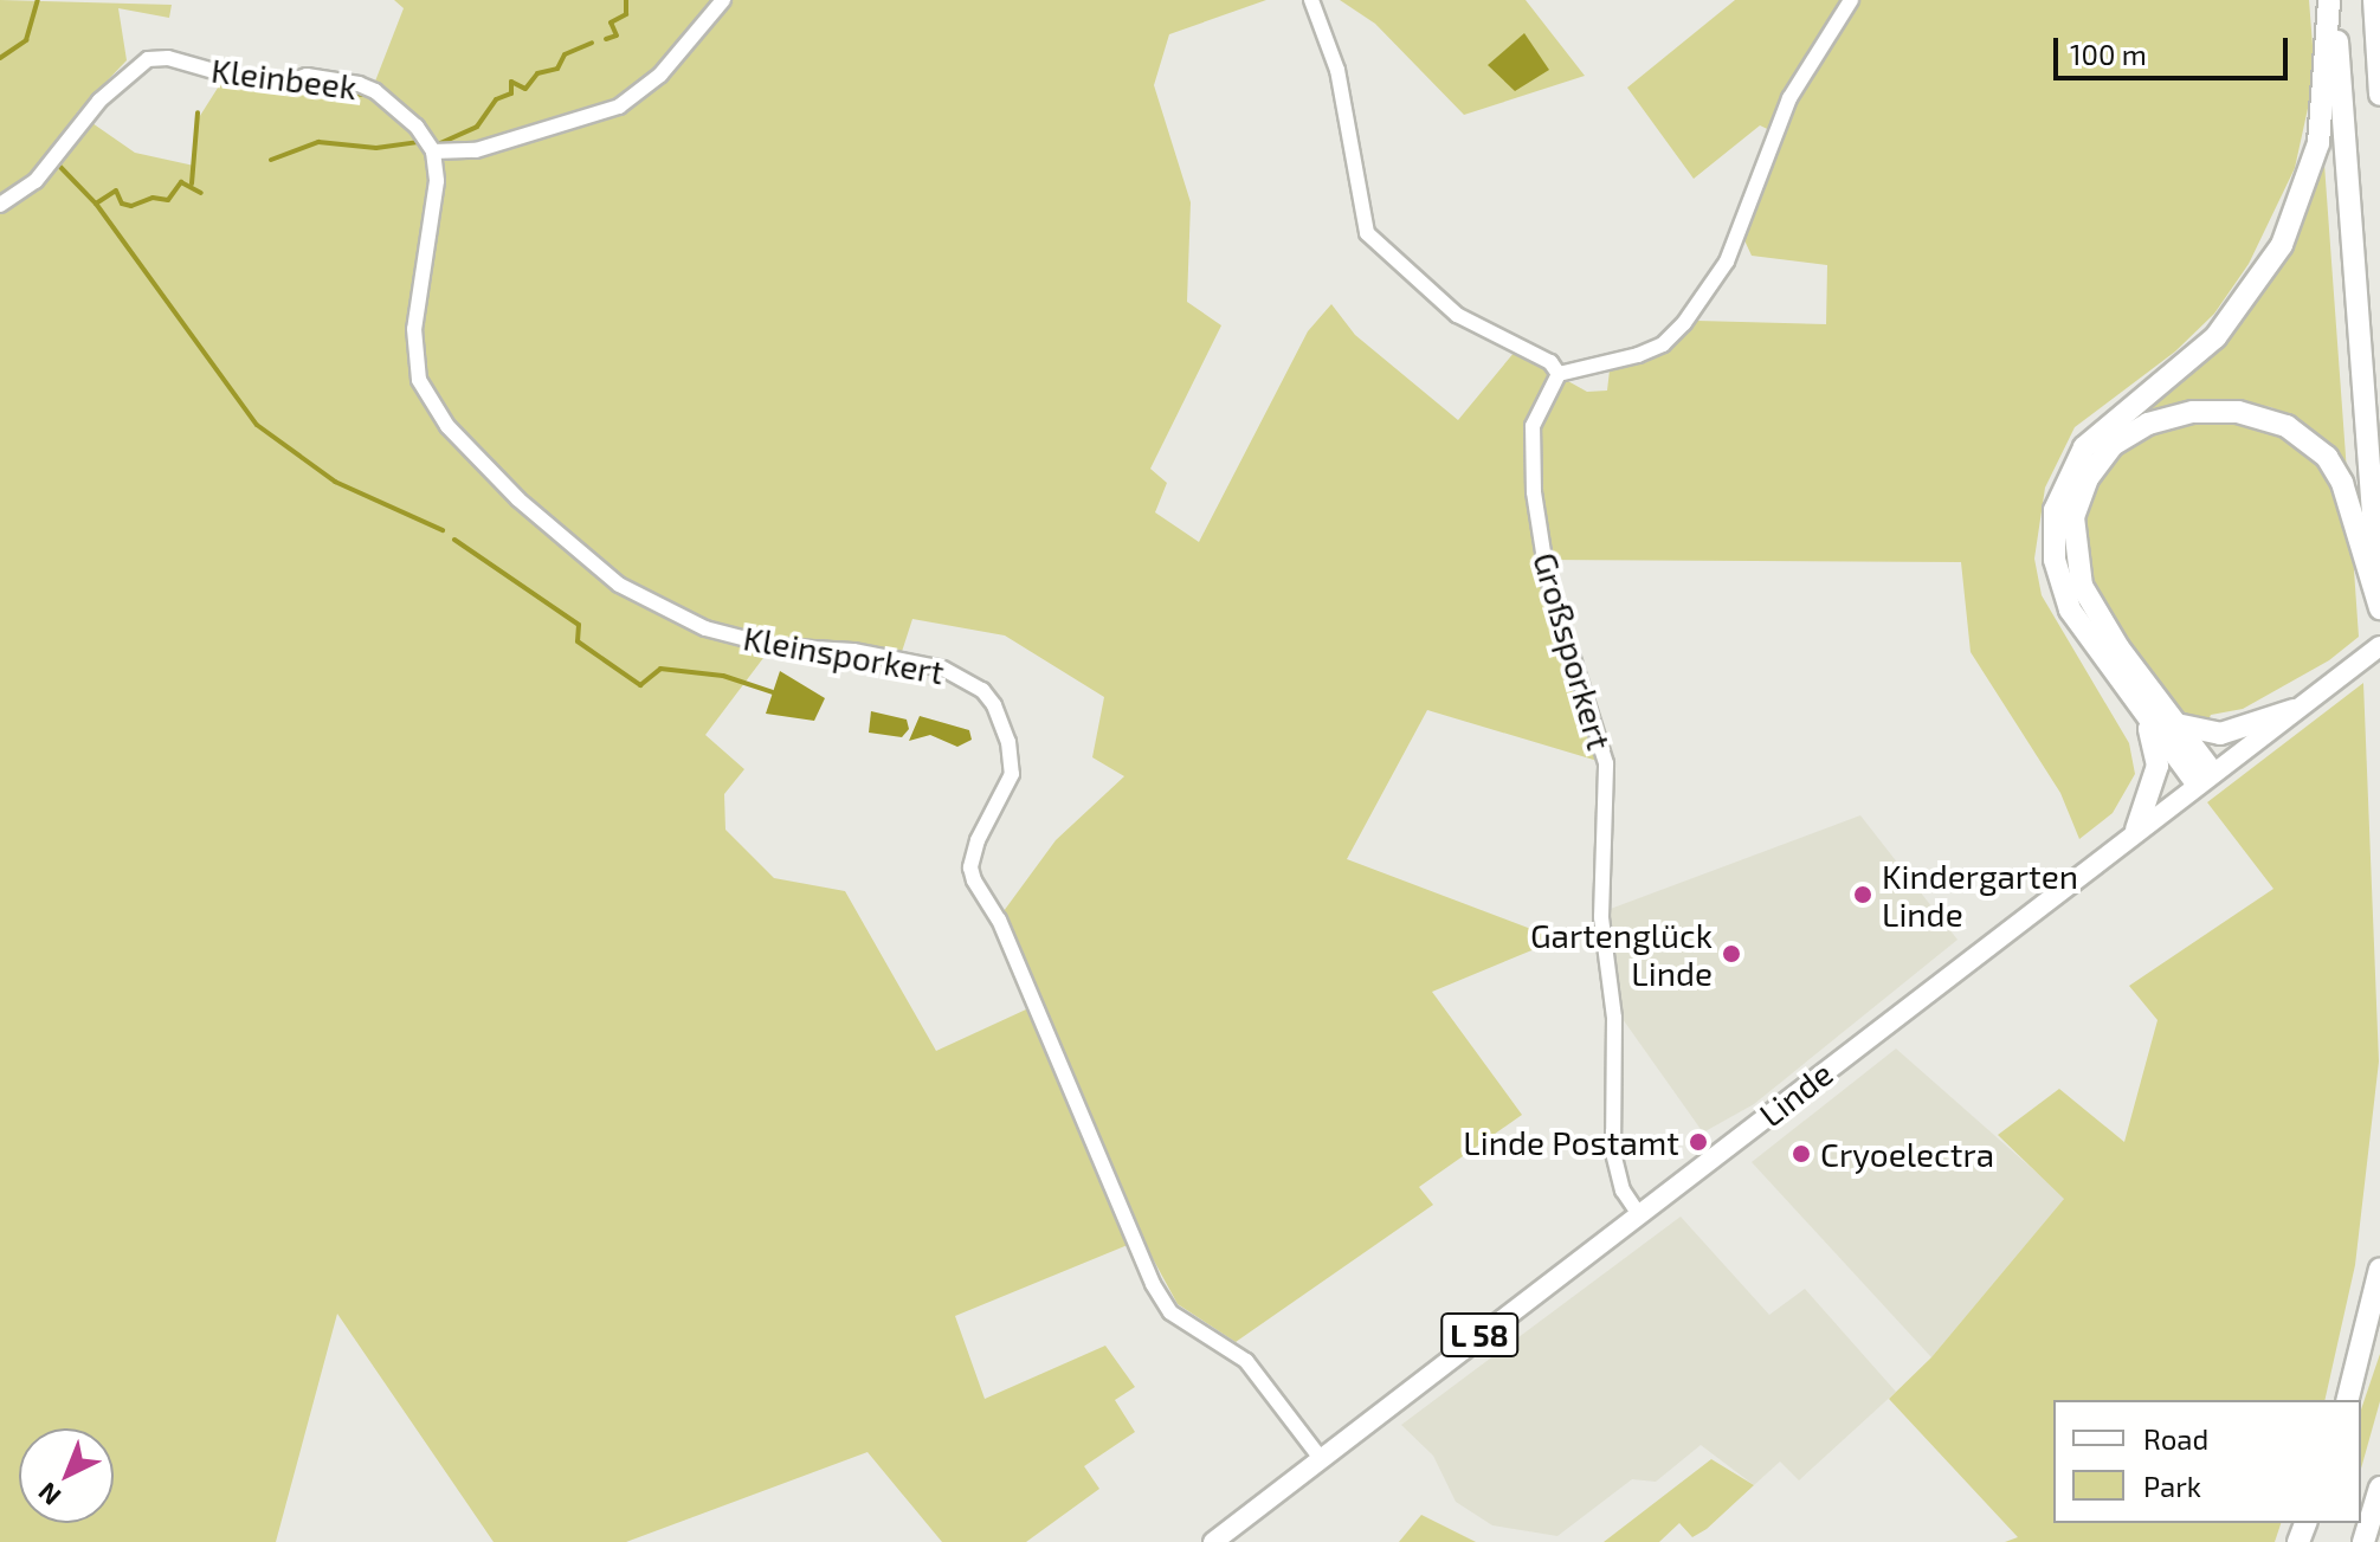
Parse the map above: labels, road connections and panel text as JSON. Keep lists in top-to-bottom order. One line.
{"streets":{"main road":["Linde","L 58"],"street":["Kleinbeek","Großsporkert","Kleinsporkert"]},"crossings":[["Kleinbeek","Kleinsporkert"],["Großsporkert","Linde"],["Kleinsporkert","Linde"]],"places":["Kindergarten Linde","Gartenglück Linde","Linde Postamt","Cryoelectra"],"legend":["Road","Park"],"scale_bar":"100 m","north":"bottom left"}
